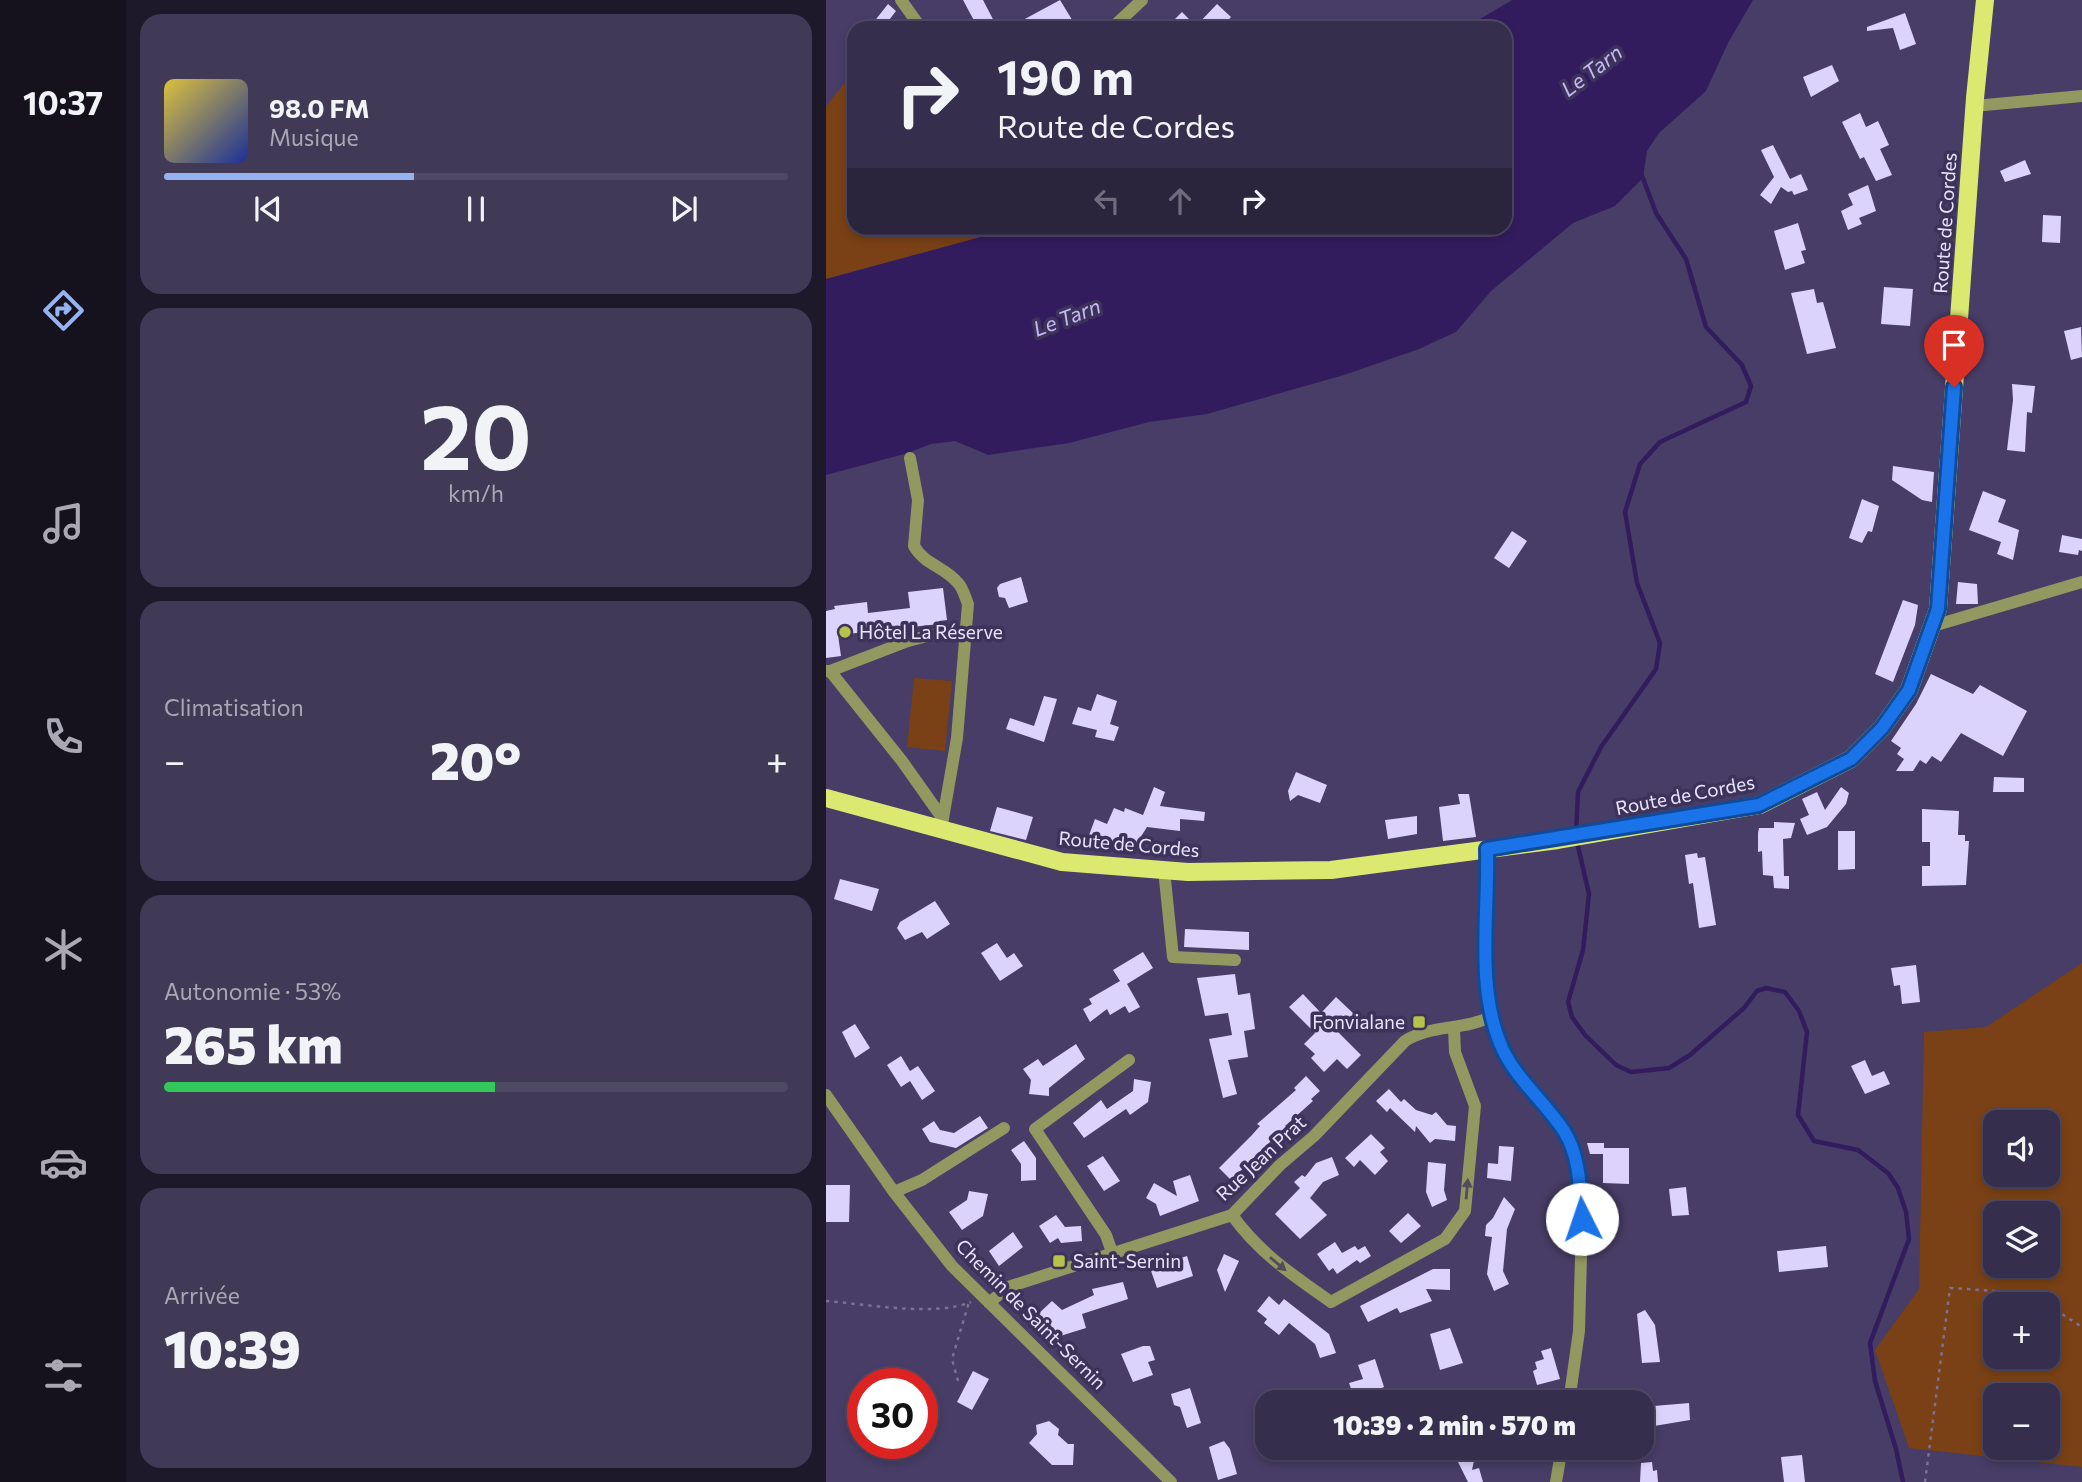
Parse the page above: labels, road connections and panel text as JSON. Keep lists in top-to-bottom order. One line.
{"streets":{"main road":["Route de Cordes"],"street":["Rue Jean Prat","Chemin de Saint-Sernin"]},"crossings":[["Rue Jean Prat","Chemin de Saint-Sernin"]],"water":["Le Tarn"],"places":{"other":["Hôtel La Réserve"],"transit":["Fonvialane","Saint-Sernin"]},"page":{"tabs":"10:37","turn":["190 m","Route de Cordes"],"song":["98.0 FM","Musique"],"tile":[["20","km/h"],"Climatisation",["Autonomie · 53%","265 km"],["Arrivée","10:39"]],"heat":["−","20°","+"],"map_buttons":["+","−"],"limit":"30","trip":"10:39 · 2 min · 570 m"}}
